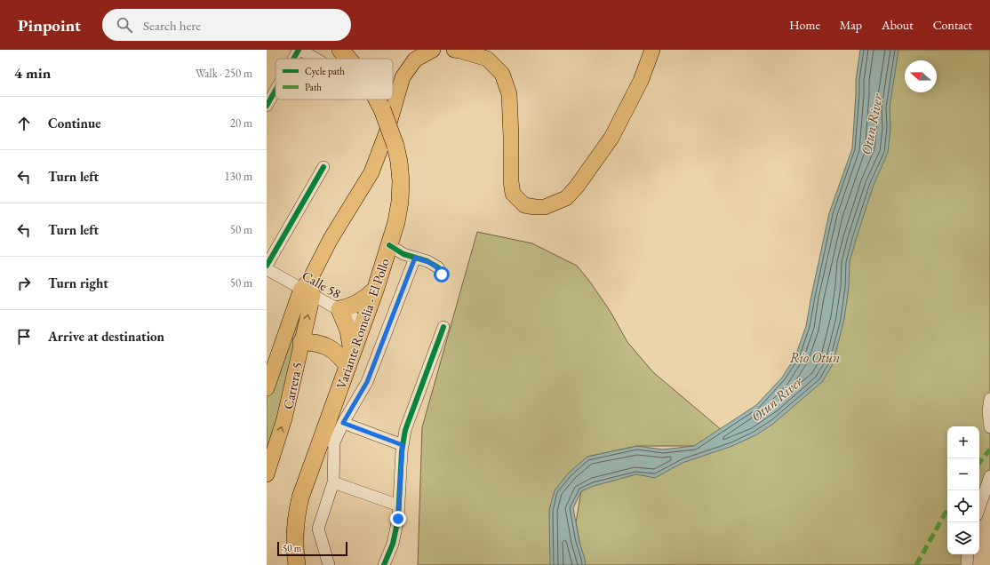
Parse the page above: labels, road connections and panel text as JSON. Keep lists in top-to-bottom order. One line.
{"streets":{"highway":["Variante Romelia - El Pollo"],"main road":["Carrera 5"],"street":["Calle 58"]},"crossings":[["Calle 58","Variante Romelia - El Pollo"],["Calle 58","Carrera 5"]],"water":["Otun River","Río Otún"],"legend":["Cycle path","Path"],"scale_bar":"50 m","north":"left","page":{"header":"Pinpoint","search":"Search here","nav":["Home","Map","About","Contact"],"heading":["4 min","Walk · 250 m"],"list":[["Continue","20 m"],["Turn left","130 m"],["Turn left","50 m"],["Turn right","50 m"],"Arrive at destination"],"map_buttons":["+","−"],"scale":"50 m"}}
